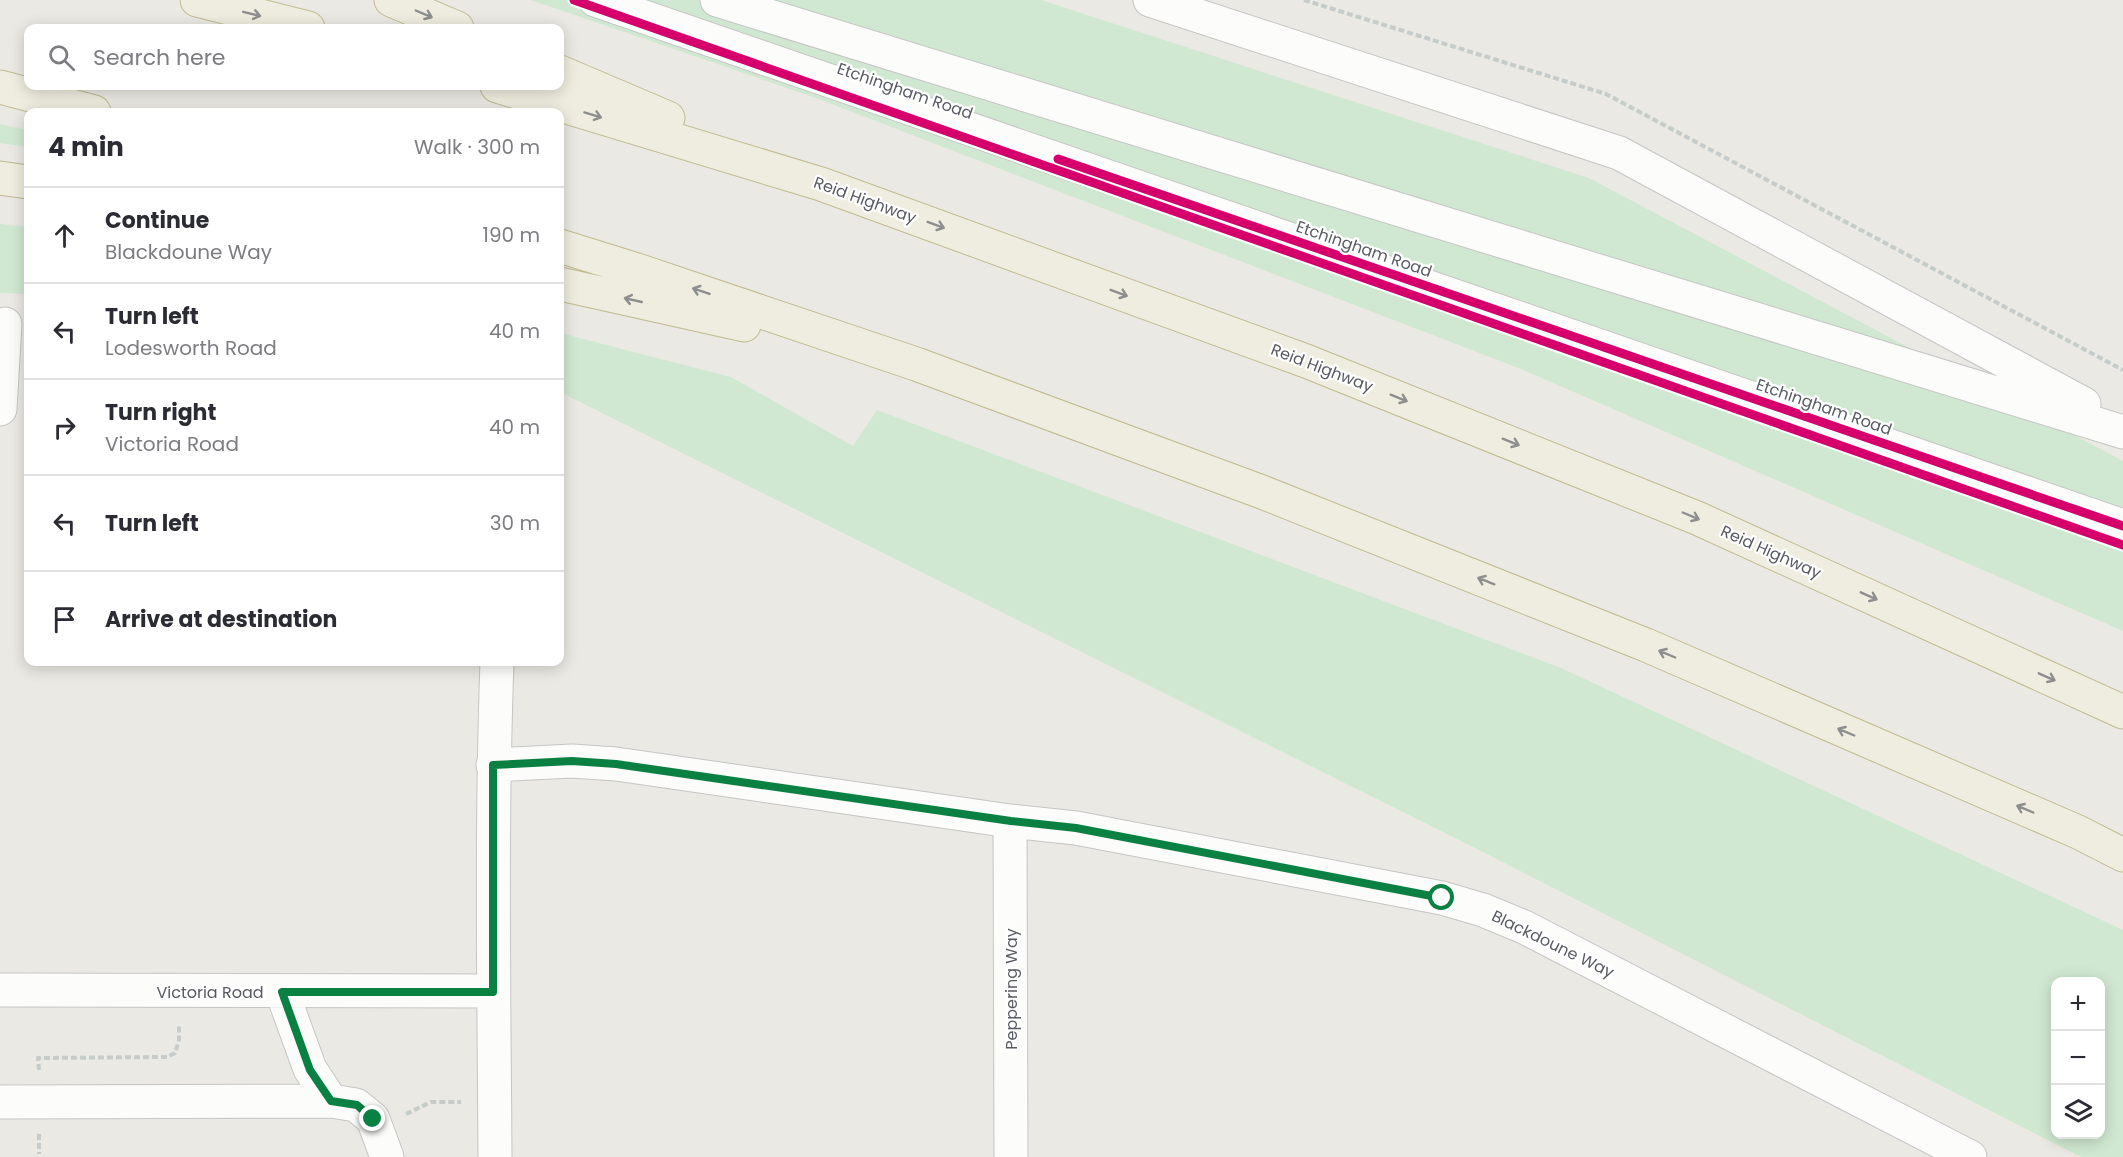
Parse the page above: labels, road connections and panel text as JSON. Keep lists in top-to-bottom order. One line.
{"streets":{"highway":["Reid Highway"],"street":["Etchingham Road","Blackdoune Way","Peppering Way","Victoria Road"]},"crossings":[["Blackdoune Way","Peppering Way"]],"page":{"search":"Search here","heading":["4 min","Walk · 300 m"],"list":[["Continue","Blackdoune Way","190 m"],["Turn left","Lodesworth Road","40 m"],["Turn right","Victoria Road","40 m"],["Turn left","30 m"],"Arrive at destination"],"map_buttons":["+","−"]}}
